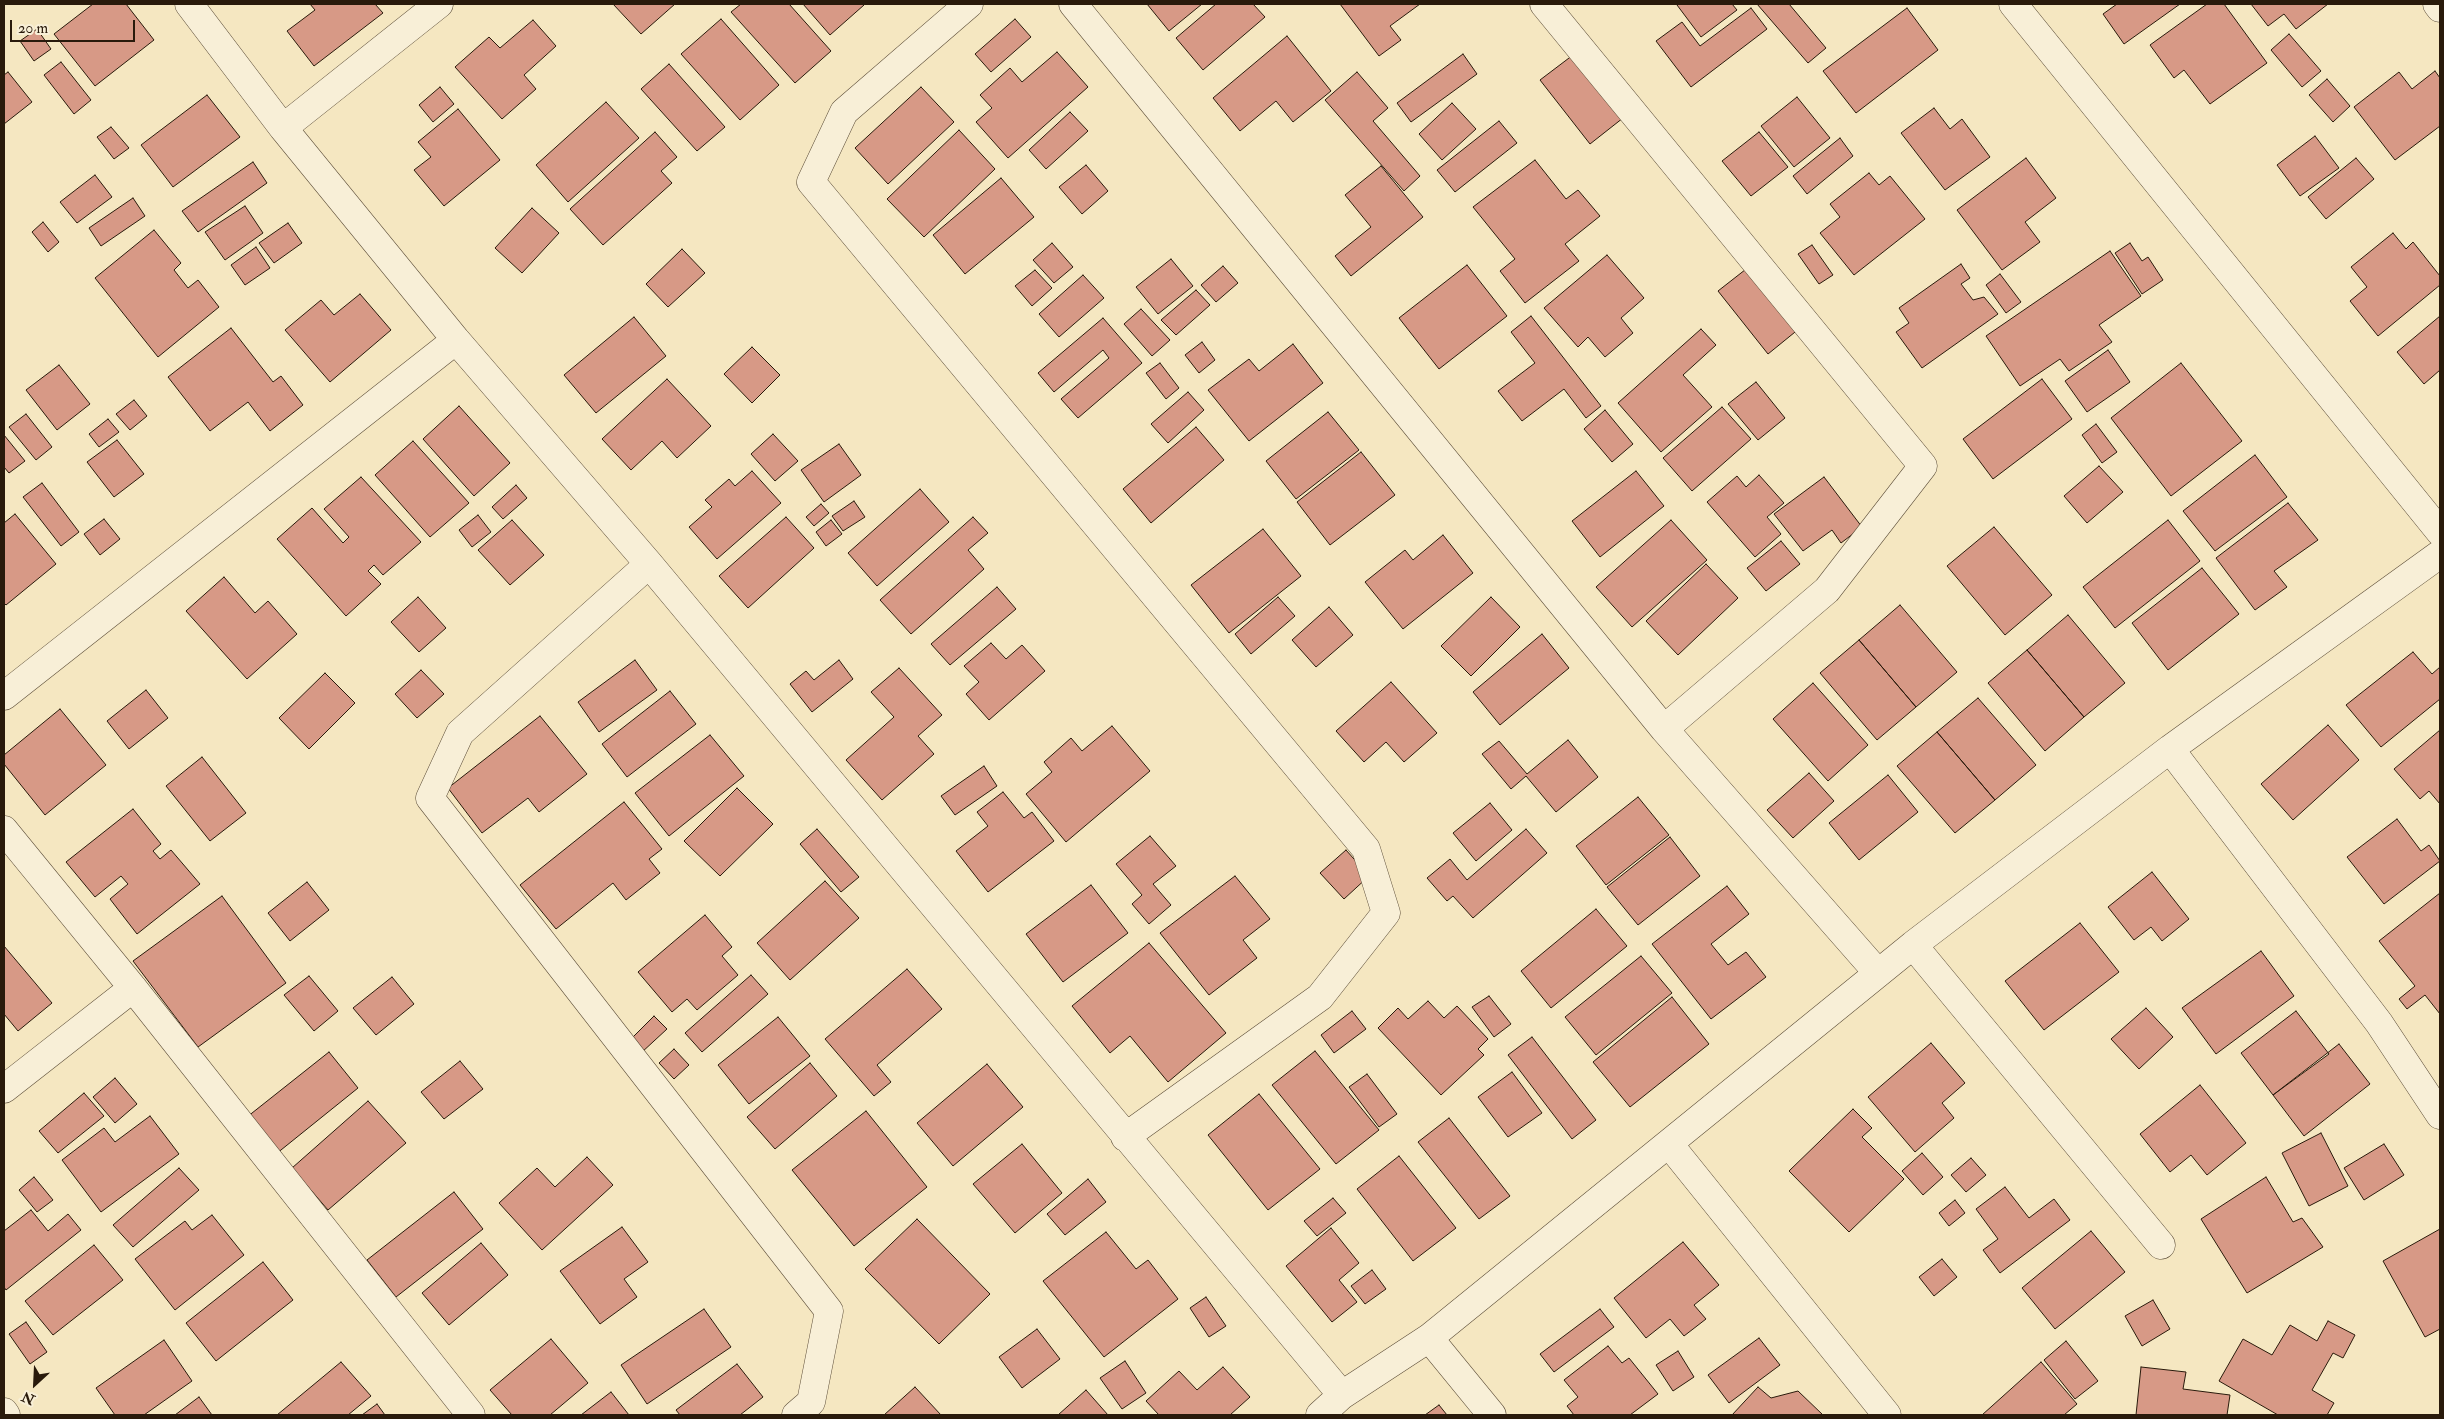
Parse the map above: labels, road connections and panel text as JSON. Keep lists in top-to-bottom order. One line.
{"scale_bar":"20 m","north":"bottom left"}
